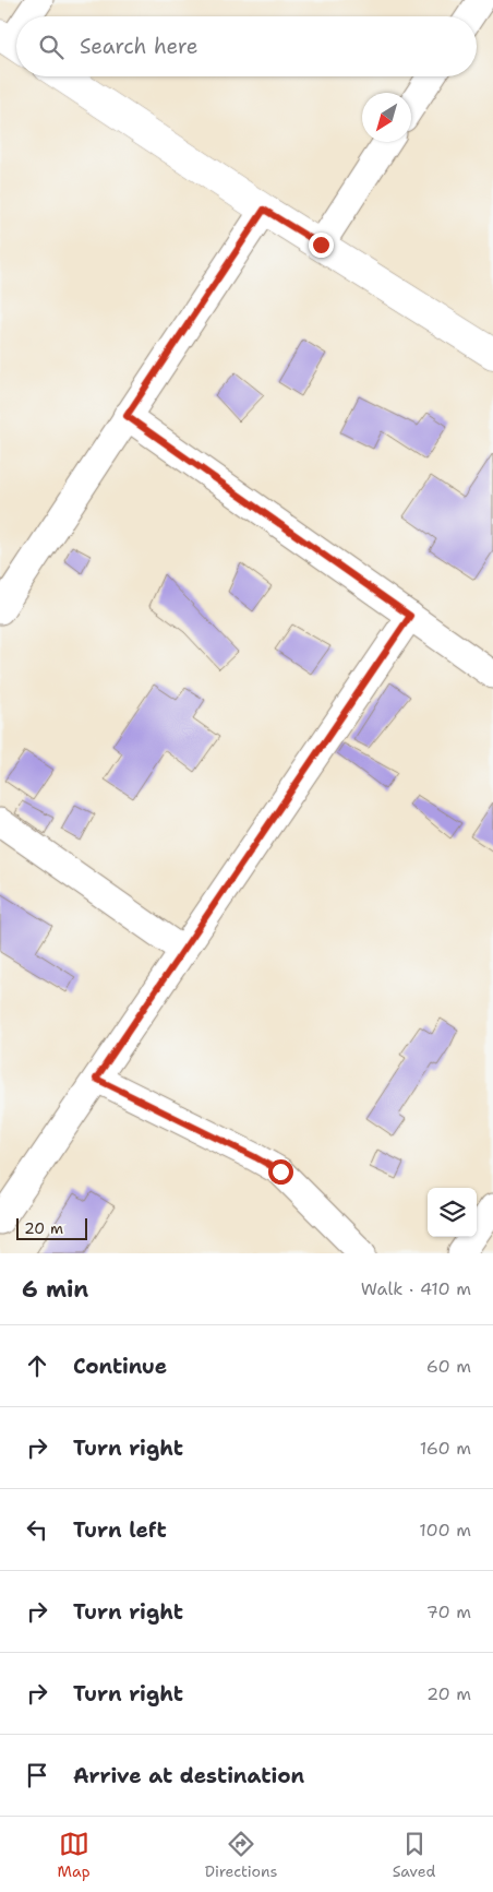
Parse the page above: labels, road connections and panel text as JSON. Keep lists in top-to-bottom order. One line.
{"scale_bar":"20 m","north":"bottom left","page":{"search":"Search here","scale":"20 m","heading":["6 min","Walk · 410 m"],"list":[["Continue","60 m"],["Turn right","160 m"],["Turn left","100 m"],["Turn right","70 m"],["Turn right","20 m"],"Arrive at destination"],"nav":["Map","Directions","Saved"]}}
